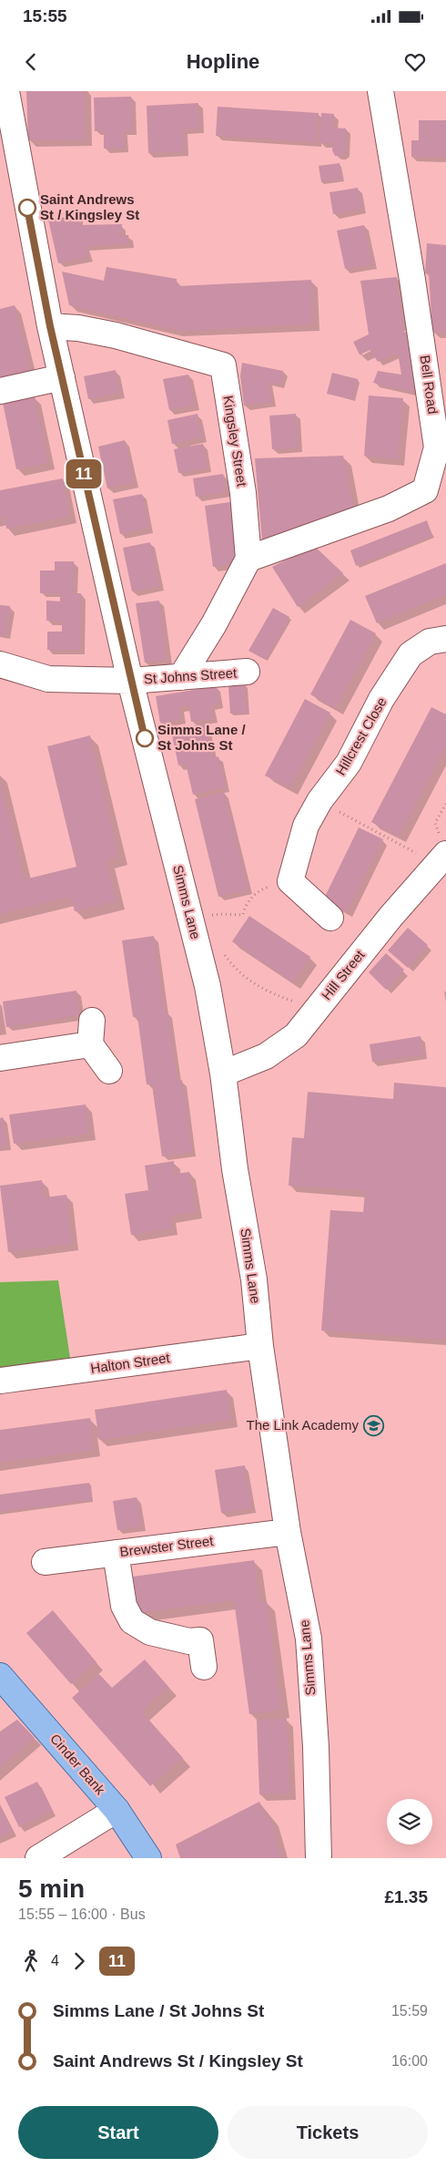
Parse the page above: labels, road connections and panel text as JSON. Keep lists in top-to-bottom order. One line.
{"streets":{"main road":["Cinder Bank"],"street":["Bell Road","Kingsley Street","St Johns Street","Hillcrest Close","Simms Lane","Hill Street","Halton Street","Brewster Street"]},"crossings":[["Bell Road","Kingsley Street"],["Kingsley Street","Simms Lane"],["St Johns Street","Simms Lane"],["Simms Lane","Hill Street"],["Simms Lane","Halton Street"],["Simms Lane","Brewster Street"]],"places":{"other":["Saint Andrews St / Kingsley St","Simms Lane / St Johns St"],"school or university":["The Link Academy"]},"lines":["bus line 11"],"page":{"status":"15:55","header":"Hopline","on_map":"11","heading":["5 min","15:55 – 16:00 · Bus","£1.35"],"legs":["4","11"],"list":[{"name":"Simms Lane / St Johns St","value":"15:59"},{"name":"Saint Andrews St / Kingsley St","value":"16:00"}],"buttons":["Start","Tickets"]}}
